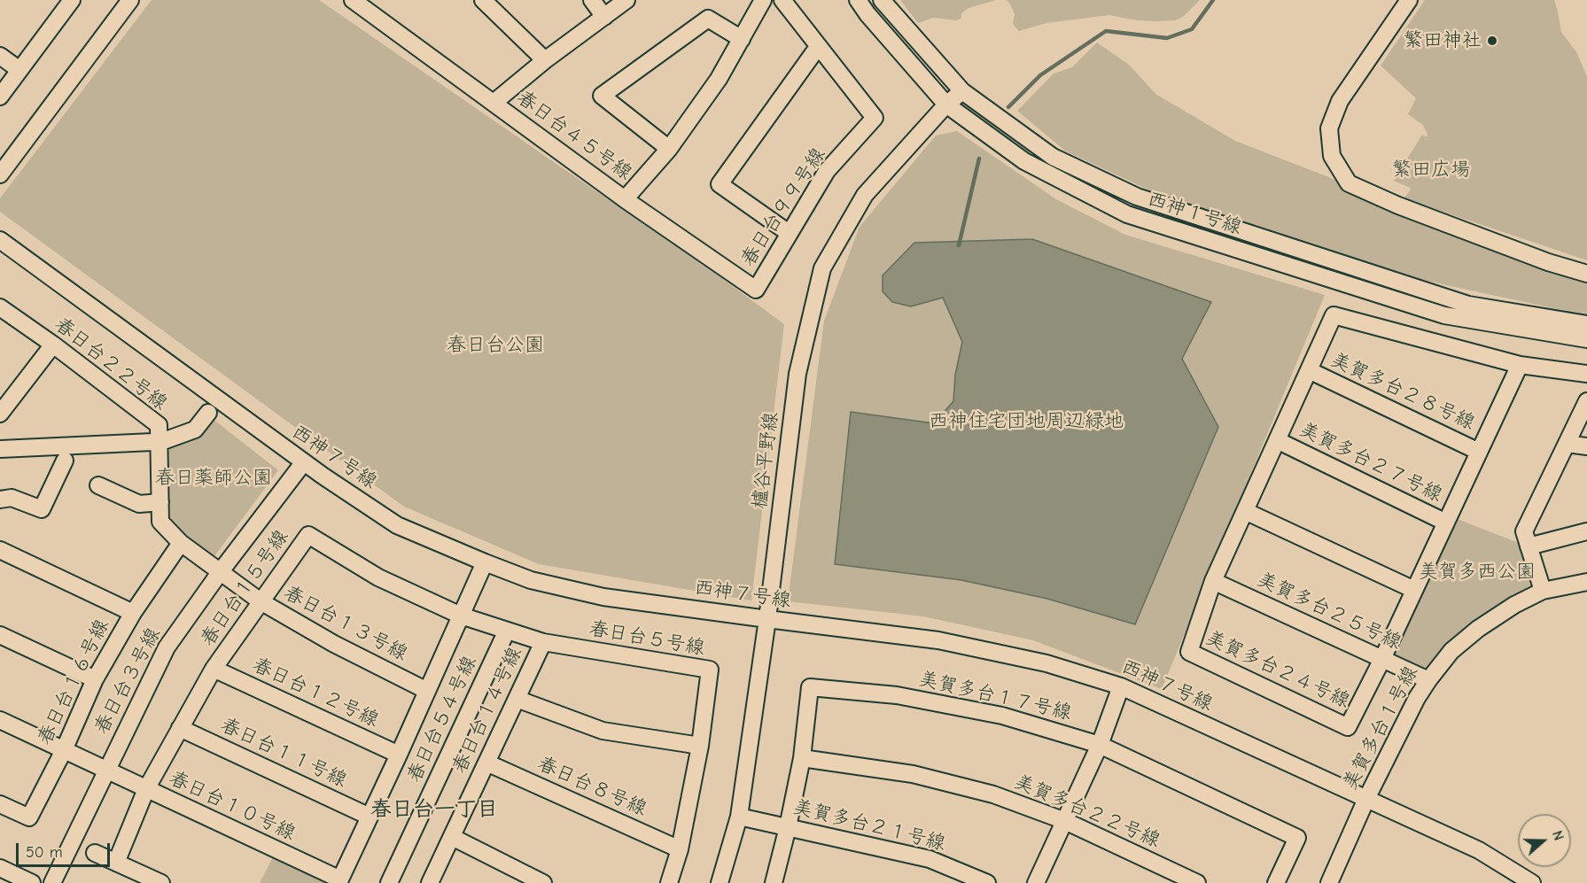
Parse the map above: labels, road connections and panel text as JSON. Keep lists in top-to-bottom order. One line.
{"streets":{"street":["春日台４５号線","春日台９９号線","西神１号線","春日台２２号線","美賀多台２８号線","西神７号線","櫨谷平野線","美賀多台２７号線","春日台１５号線","美賀多台２５号線","春日台１３号線","春日台５号線","美賀多台２４号線","春日台３号線","春日台１６号線","春日台１２号線","美賀多台１７号線","春日台１４号線","春日台５４号線","美賀多台１号線","春日台１１号線","春日台８号線","春日台１０号線","美賀多台２２号線","美賀多台２１号線"]},"crossings":[["春日台４５号線","春日台９９号線"],["西神１号線","櫨谷平野線"],["春日台２２号線","春日台１３号線"],["春日台２２号線","春日台３号線"],["春日台２２号線","春日台１６号線"],["美賀多台２８号線","美賀多台２４号線"],["西神７号線","櫨谷平野線"],["西神７号線","春日台３号線"],["西神７号線","美賀多台１号線"],["櫨谷平野線","美賀多台２１号線"],["美賀多台２７号線","美賀多台２４号線"],["春日台１５号線","春日台１３号線"],["春日台１５号線","春日台５号線"],["春日台１５号線","春日台１２号線"],["春日台１５号線","春日台１１号線"],["春日台１５号線","春日台１０号線"],["美賀多台２５号線","美賀多台２４号線"],["美賀多台２５号線","美賀多台１号線"],["春日台１３号線","春日台３号線"],["春日台５号線","春日台１４号線"],["春日台５号線","春日台５４号線"],["春日台５号線","春日台８号線"],["春日台３号線","春日台１０号線"],["春日台１６号線","春日台１０号線"],["美賀多台１７号線","美賀多台２２号線"],["美賀多台１７号線","美賀多台２１号線"],["春日台１４号線","春日台８号線"]],"districts":["春日台一丁目"],"parks":["繁田広場","春日台公園","西神住宅団地周辺緑地","春日薬師公園","美賀多西公園"],"places":["繁田神社"],"scale_bar":"50 m","north":"right"}
